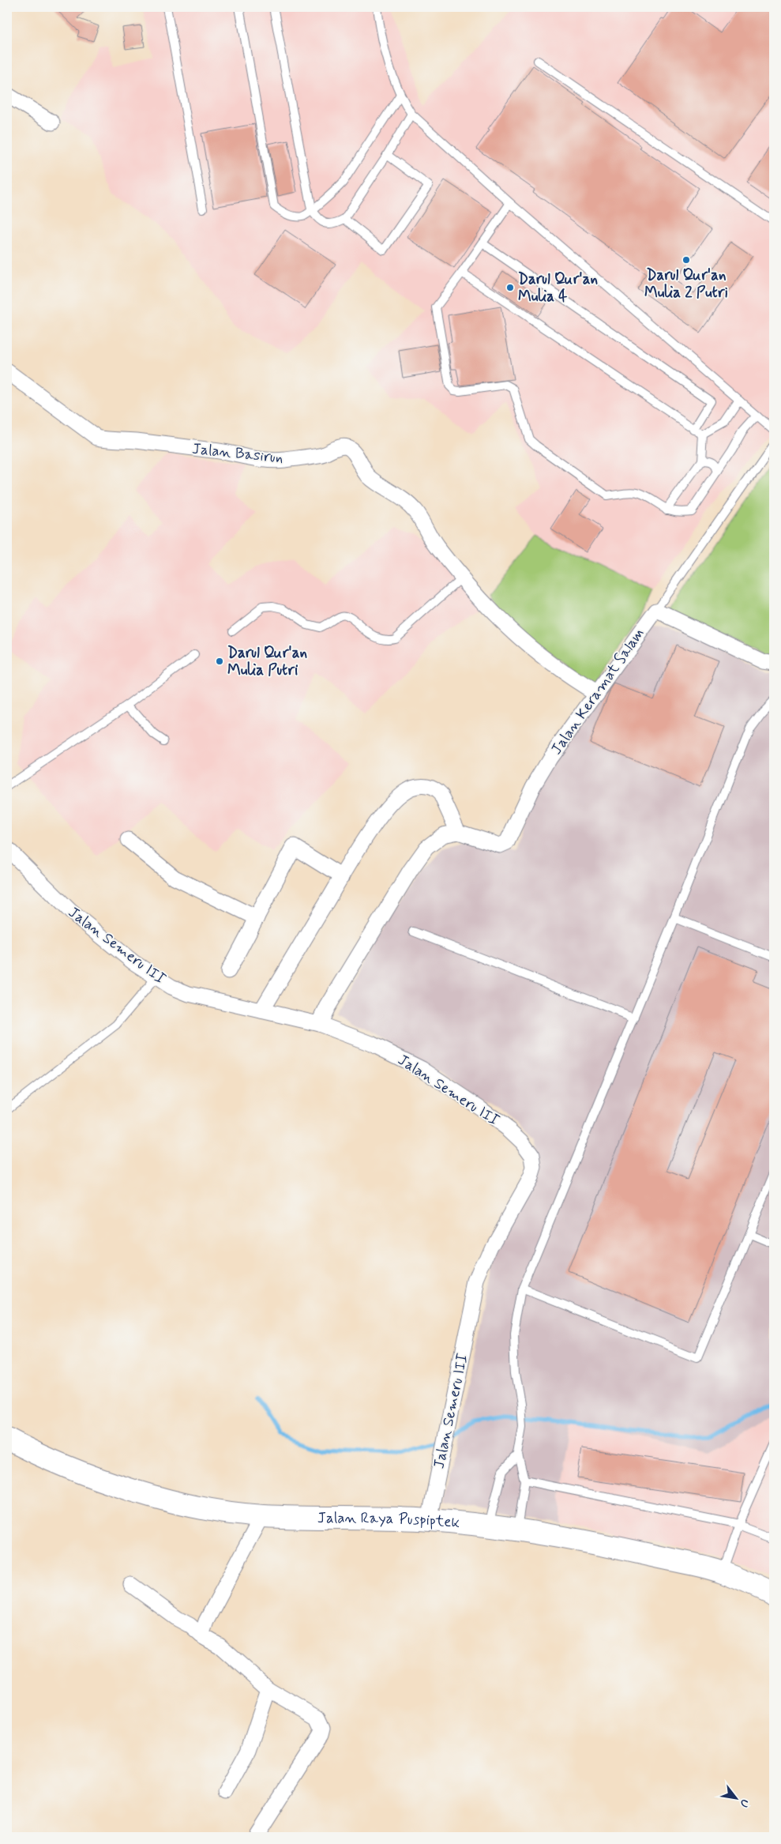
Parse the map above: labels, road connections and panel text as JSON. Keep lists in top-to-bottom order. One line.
{"streets":{"main road":["Jalan Raya Puspiptek"],"street":["Jalan Basirun","Jalan Keramat Salam","Jalan Semeru III"]},"crossings":[["Jalan Basirun","Jalan Keramat Salam"],["Jalan Semeru III","Jalan Raya Puspiptek"]],"places":["Darul Qur'an Mulia 2 Putri","Darul Qur'an Mulia 4","Darul Qur'an Mulia Putri"],"north":"bottom right"}
